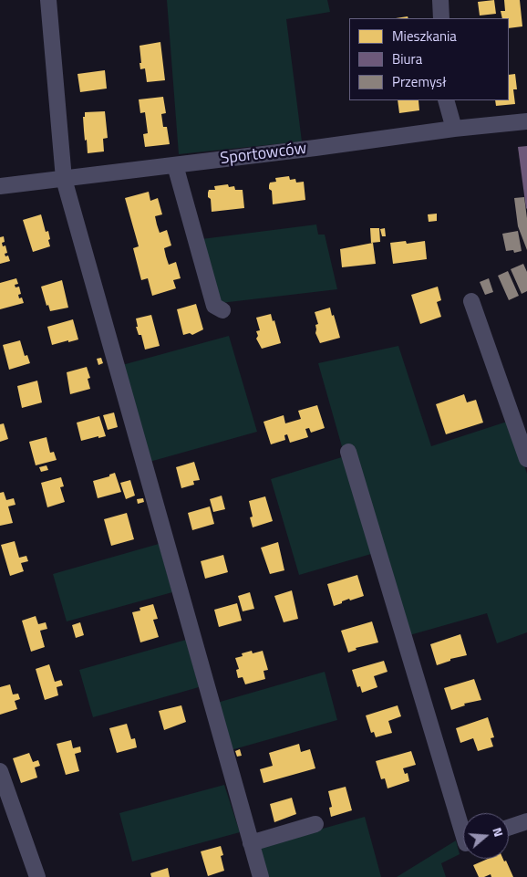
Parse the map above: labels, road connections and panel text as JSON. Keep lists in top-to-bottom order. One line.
{"streets":{"street":["Sportowców"]},"legend":["Mieszkania","Biura","Przemysł"],"north":"right"}
